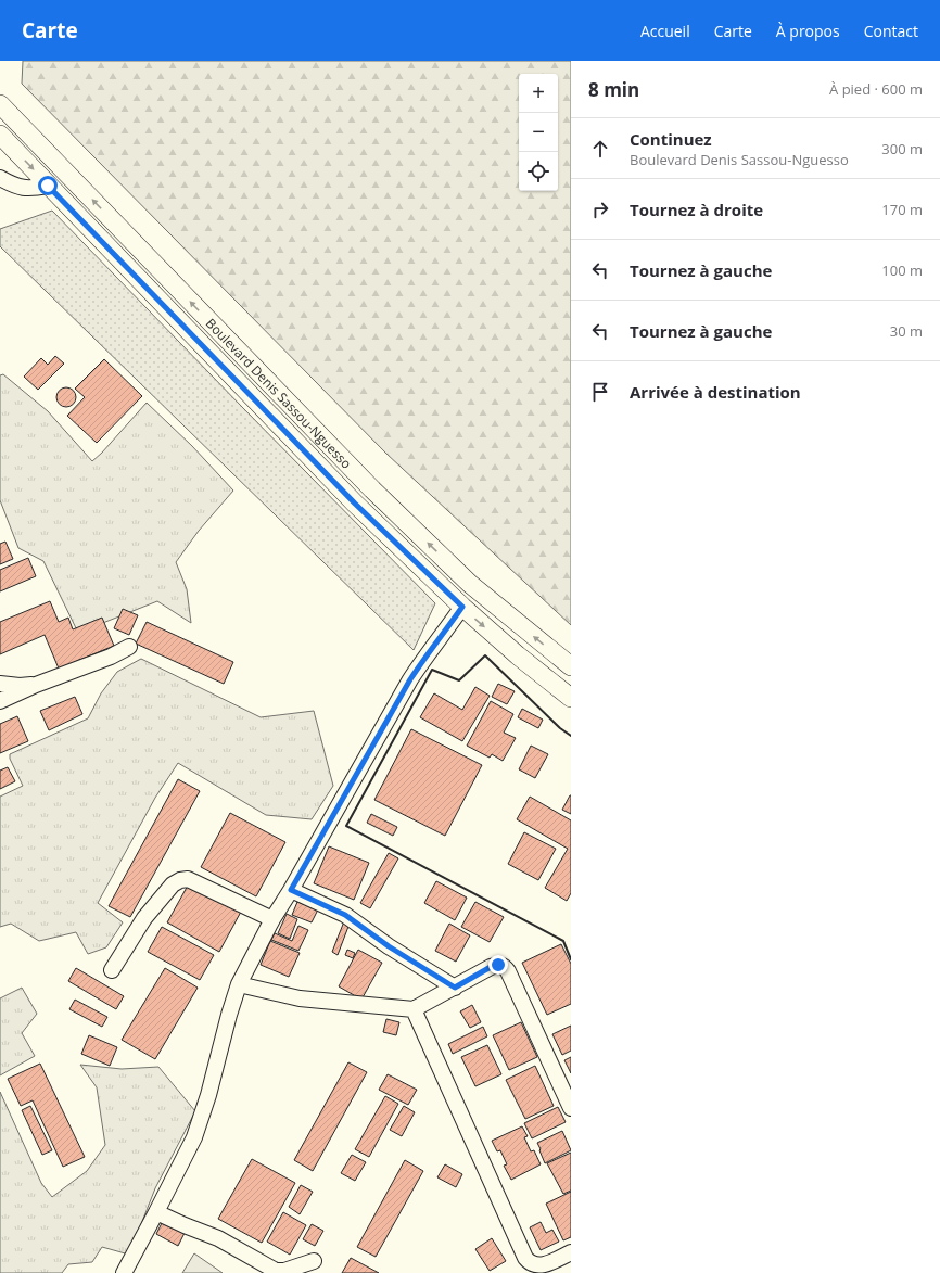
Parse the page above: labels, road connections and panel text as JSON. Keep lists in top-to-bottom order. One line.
{"streets":{"main road":["Boulevard Denis Sassou-Nguesso"]},"page":{"header":"Carte","nav":["Accueil","Carte","À propos","Contact"],"heading":["8 min","À pied · 600 m"],"map_buttons":["+","−"],"list":[["Continuez","Boulevard Denis Sassou-Nguesso","300 m"],["Tournez à droite","170 m"],["Tournez à gauche","100 m"],["Tournez à gauche","30 m"],"Arrivée à destination"]}}
